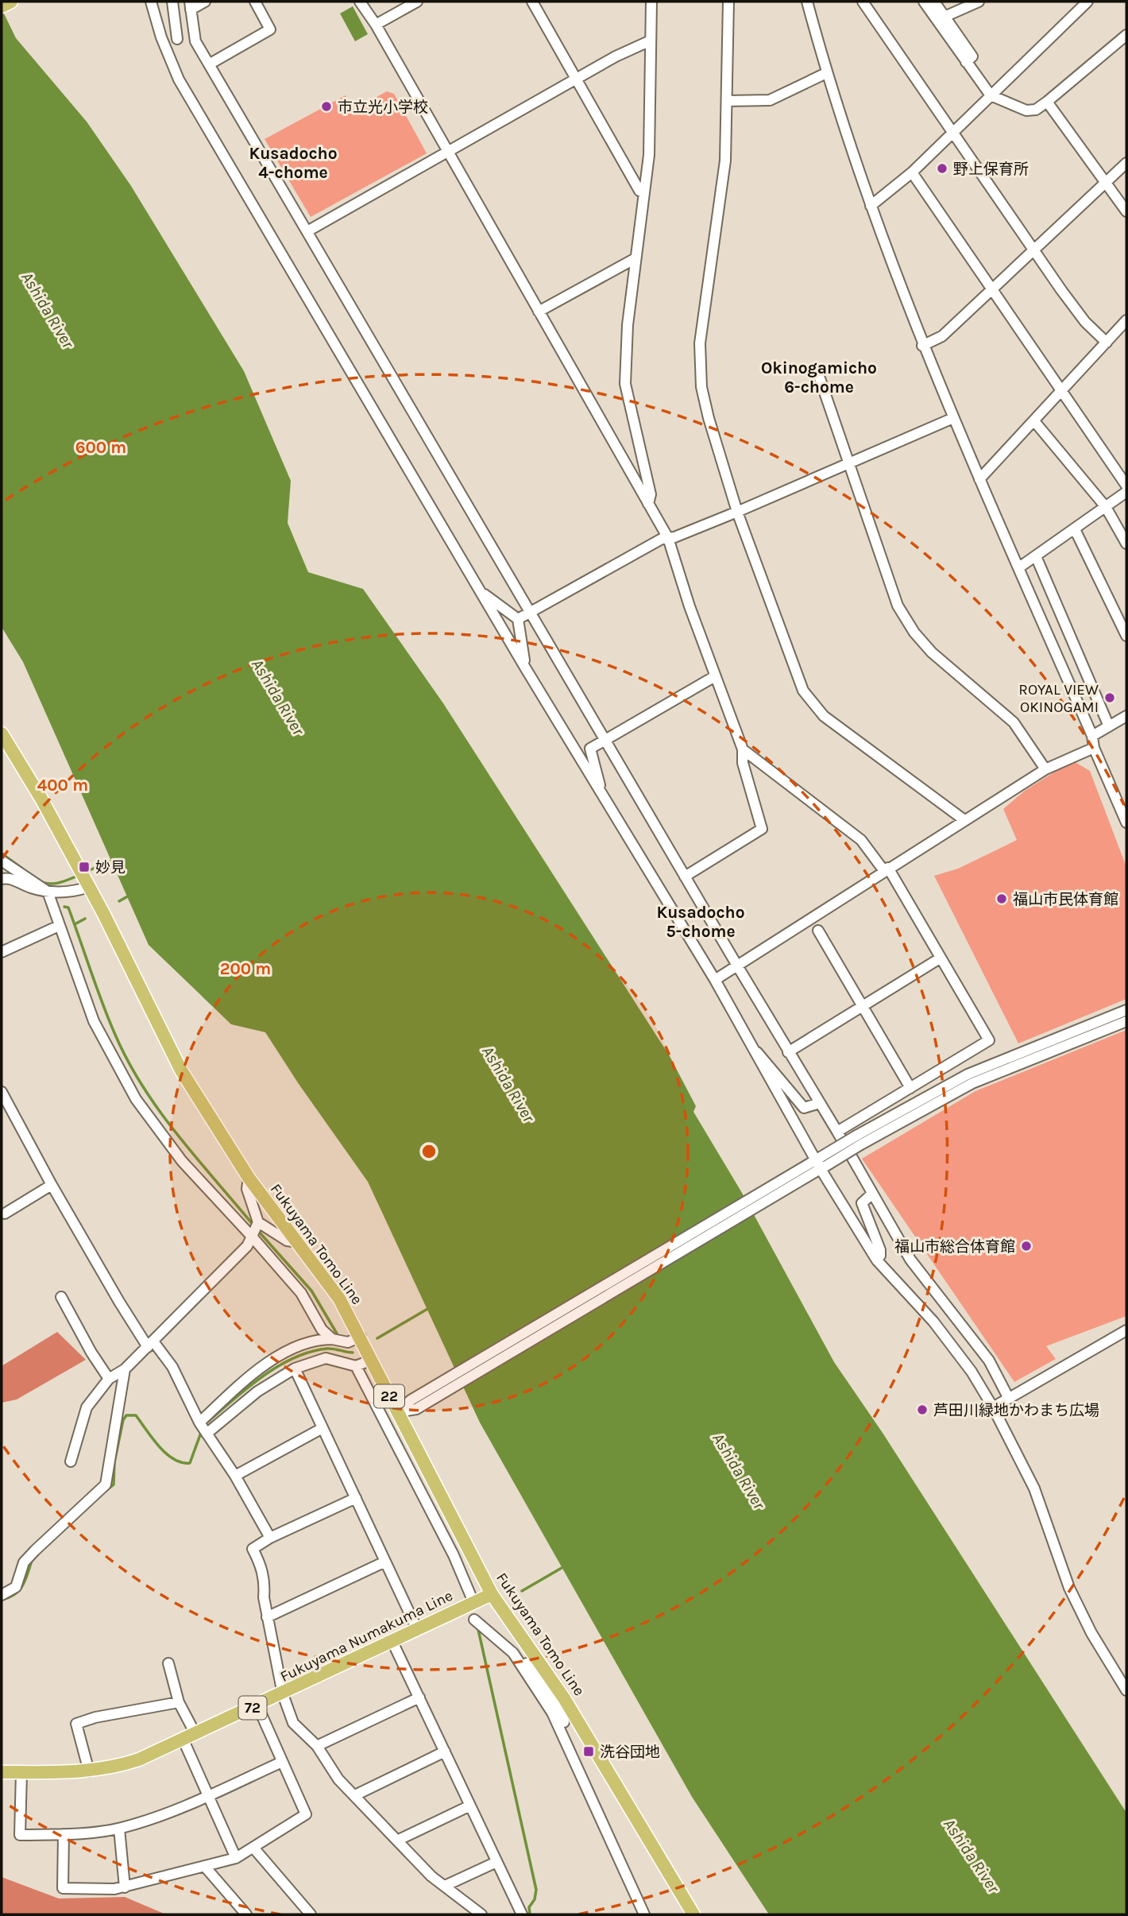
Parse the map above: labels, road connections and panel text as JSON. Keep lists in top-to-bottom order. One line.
{"streets":{"main road":["Fukuyama Tomo Line","22","Fukuyama Numakuma Line","72"]},"crossings":[["Fukuyama Tomo Line","Fukuyama Numakuma Line"]],"districts":["Kusadocho 4-chome","Okinogamicho 6-chome","Kusadocho 5-chome"],"water":["Ashida River"],"places":{"other":["市立光小学校","野上保育所","ROYAL VIEW OKINOGAMI","福山市民体育館","福山市総合体育館","芦田川緑地かわまち広場"],"transit":["妙見","洗谷団地"]},"rings":["600 m","400 m","200 m"]}
